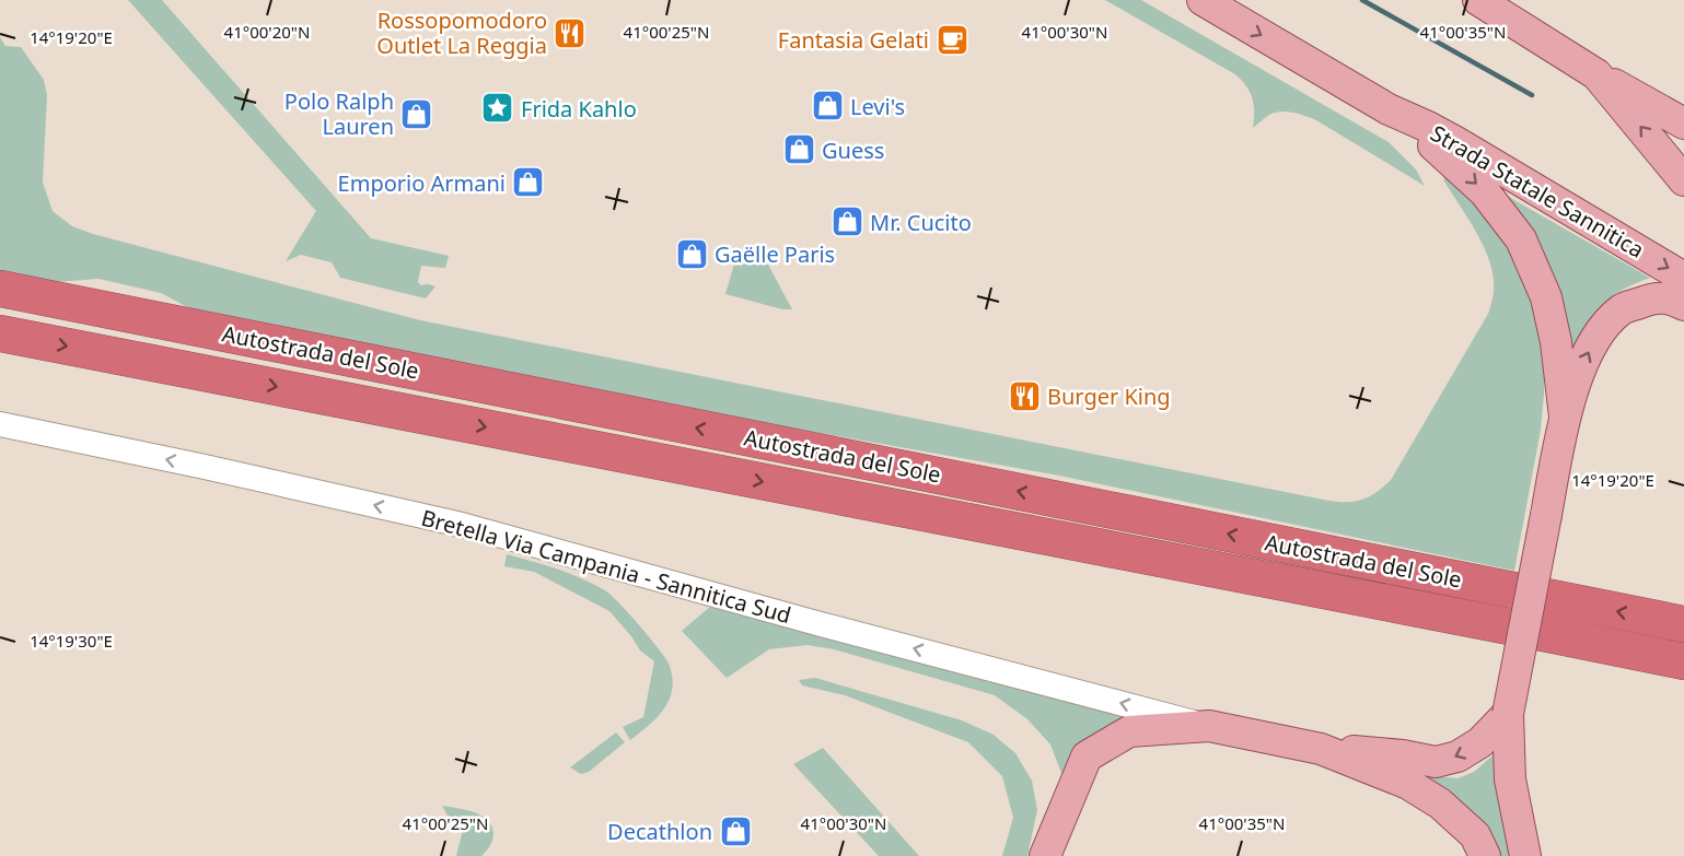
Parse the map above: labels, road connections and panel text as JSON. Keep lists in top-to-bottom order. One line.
{"streets":{"highway":["Autostrada del Sole"],"main road":["Strada Statale Sannitica"],"street":["Bretella Via Campania - Sannitica Sud"]},"one_way":["Bretella Via Campania - Sannitica Sud"],"places":{"restaurant":["Rossopomodoro Outlet La Reggia","Burger King"],"cafe":["Fantasia Gelati"],"shop":["Levi's","Polo Ralph Lauren","Guess","Emporio Armani","Mr. Cucito","Gaëlle Paris","Decathlon"],"place":["Frida Kahlo"]},"coordinates":["41°00'20\"N","41°00'25\"N","41°00'30\"N","41°00'35\"N","14°19'20\"E","14°19'30\"E"]}
